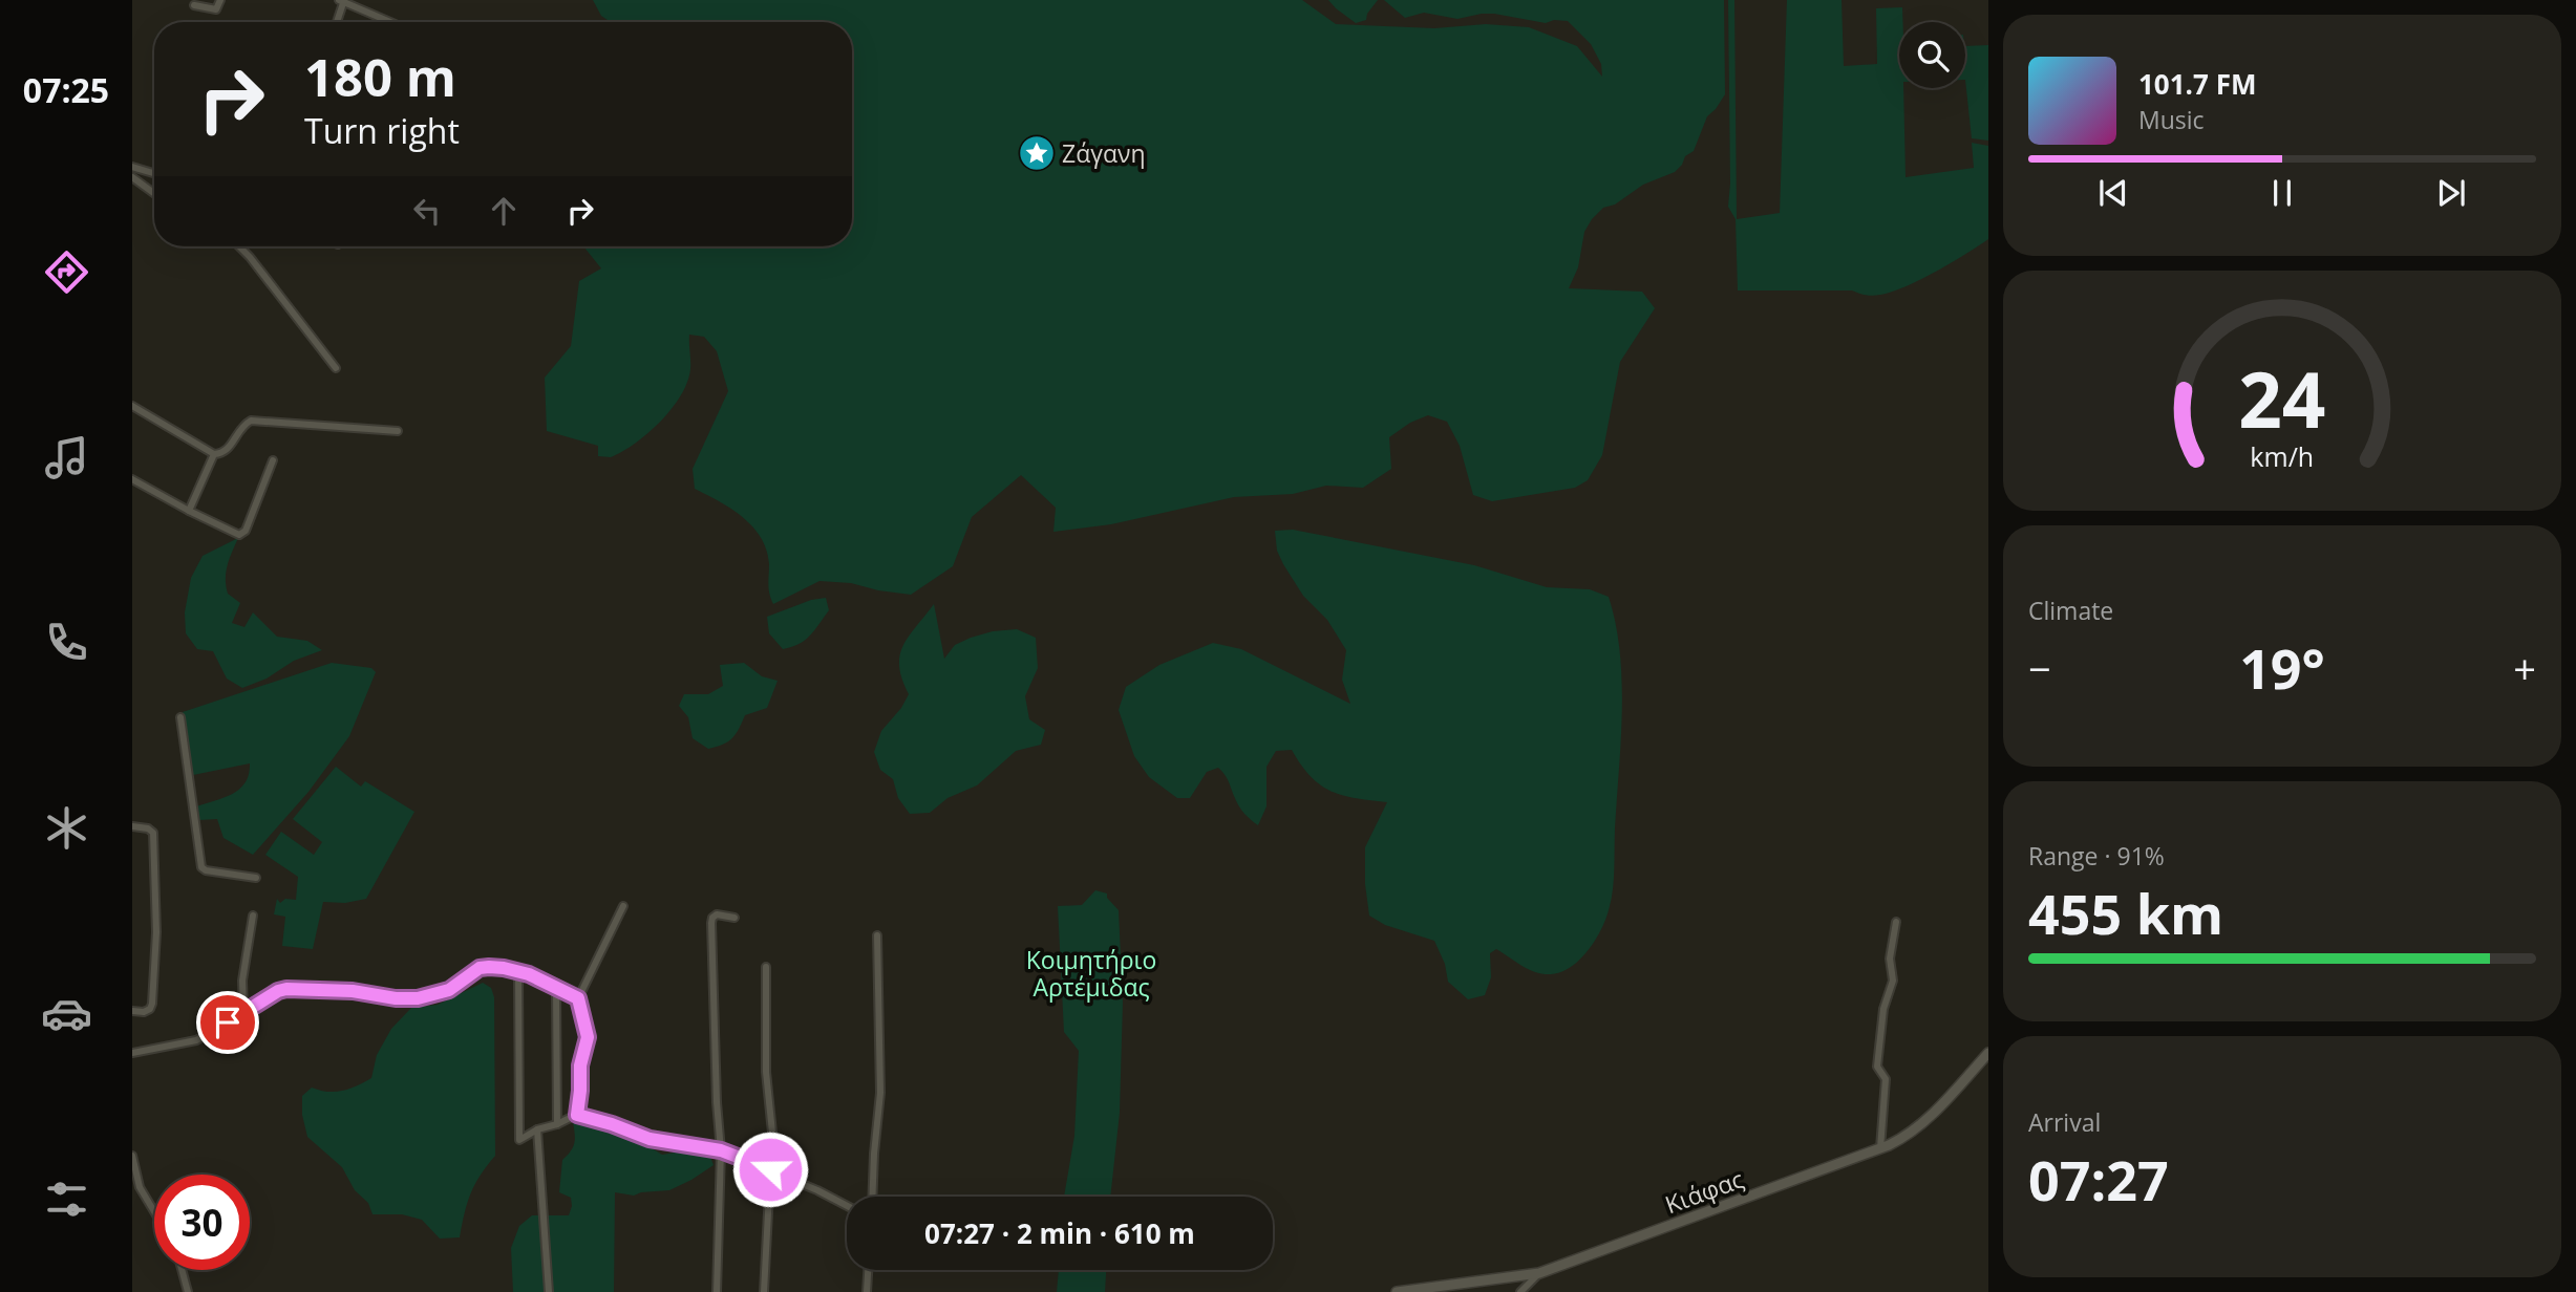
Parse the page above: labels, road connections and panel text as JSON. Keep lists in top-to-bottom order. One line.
{"streets":{"street":["Κιάφας"]},"parks":["Κοιμητήριο Αρτέμιδας"],"places":{"place":["Ζάγανη"]},"page":{"tabs":"07:25","turn":["180 m","Turn right"],"song":["101.7 FM","Music"],"tile":["Climate",["Range · 91%","455 km"],["Arrival","07:27"]],"heat":["−","19°","+"],"limit":"30","trip":"07:27 · 2 min · 610 m","gauge":["24","km/h"]}}
